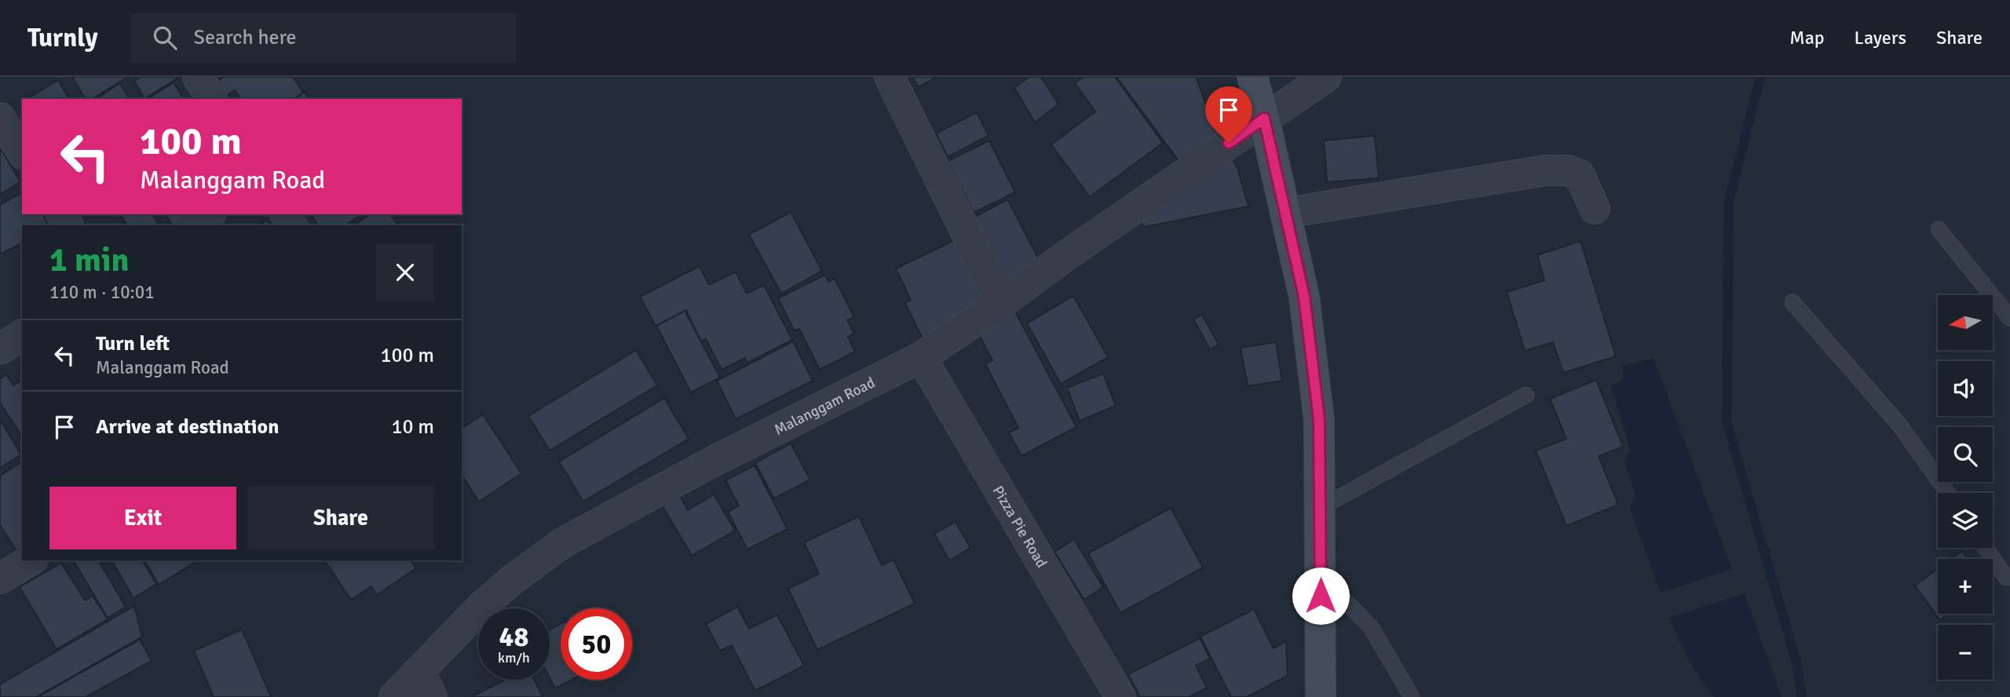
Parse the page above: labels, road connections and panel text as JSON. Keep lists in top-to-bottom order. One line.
{"streets":{"street":["Malanggam Road","Pizza Pie Road"]},"crossings":[["Malanggam Road","Pizza Pie Road"]],"north":"left","page":{"header":"Turnly","search":"Search here","nav":["Map","Layers","Share"],"turn":["100 m","Malanggam Road"],"heading":["1 min","110 m · 10:01"],"map_buttons":["+","−"],"list":[{"name":"Turn left","note":"Malanggam Road","value":"100 m"},{"name":"Arrive at destination","value":"10 m"}],"buttons":["Exit","Share"],"speed":"48 km/h","limit":"50"}}
